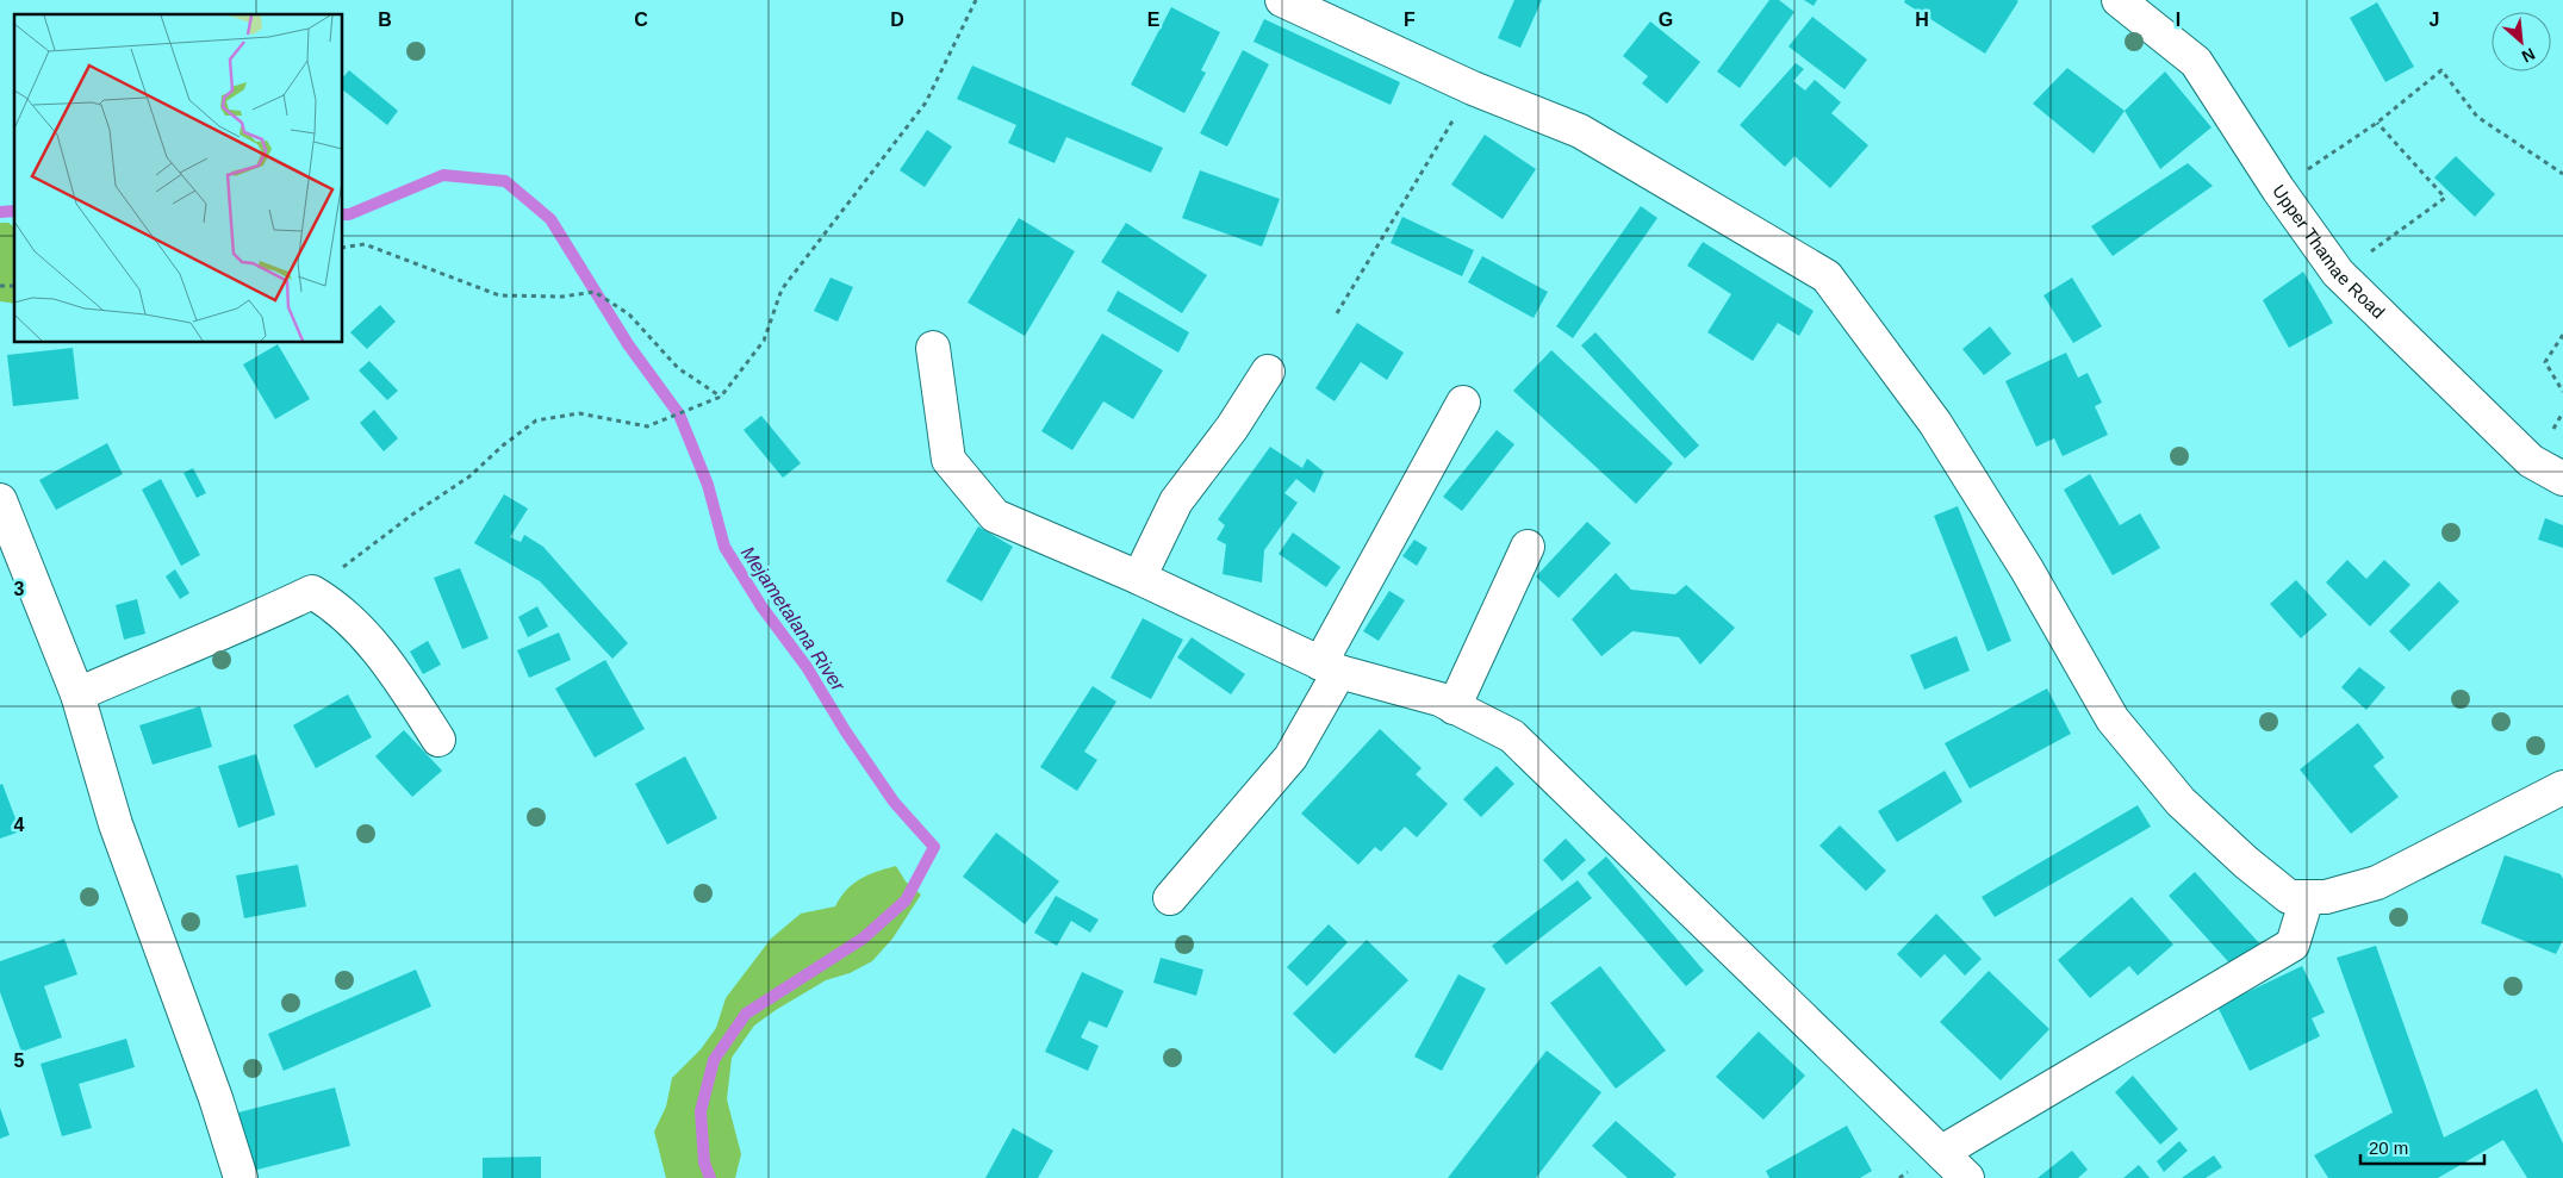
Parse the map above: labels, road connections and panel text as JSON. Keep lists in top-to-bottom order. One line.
{"streets":{"street":["Upper Thamae Road"]},"water":["Mejametalana River"],"scale_bar":"20 m","north":"bottom right","grid":{"columns":["B","C","D","E","F","G","H","I","J"],"rows":["3","4","5"]}}
